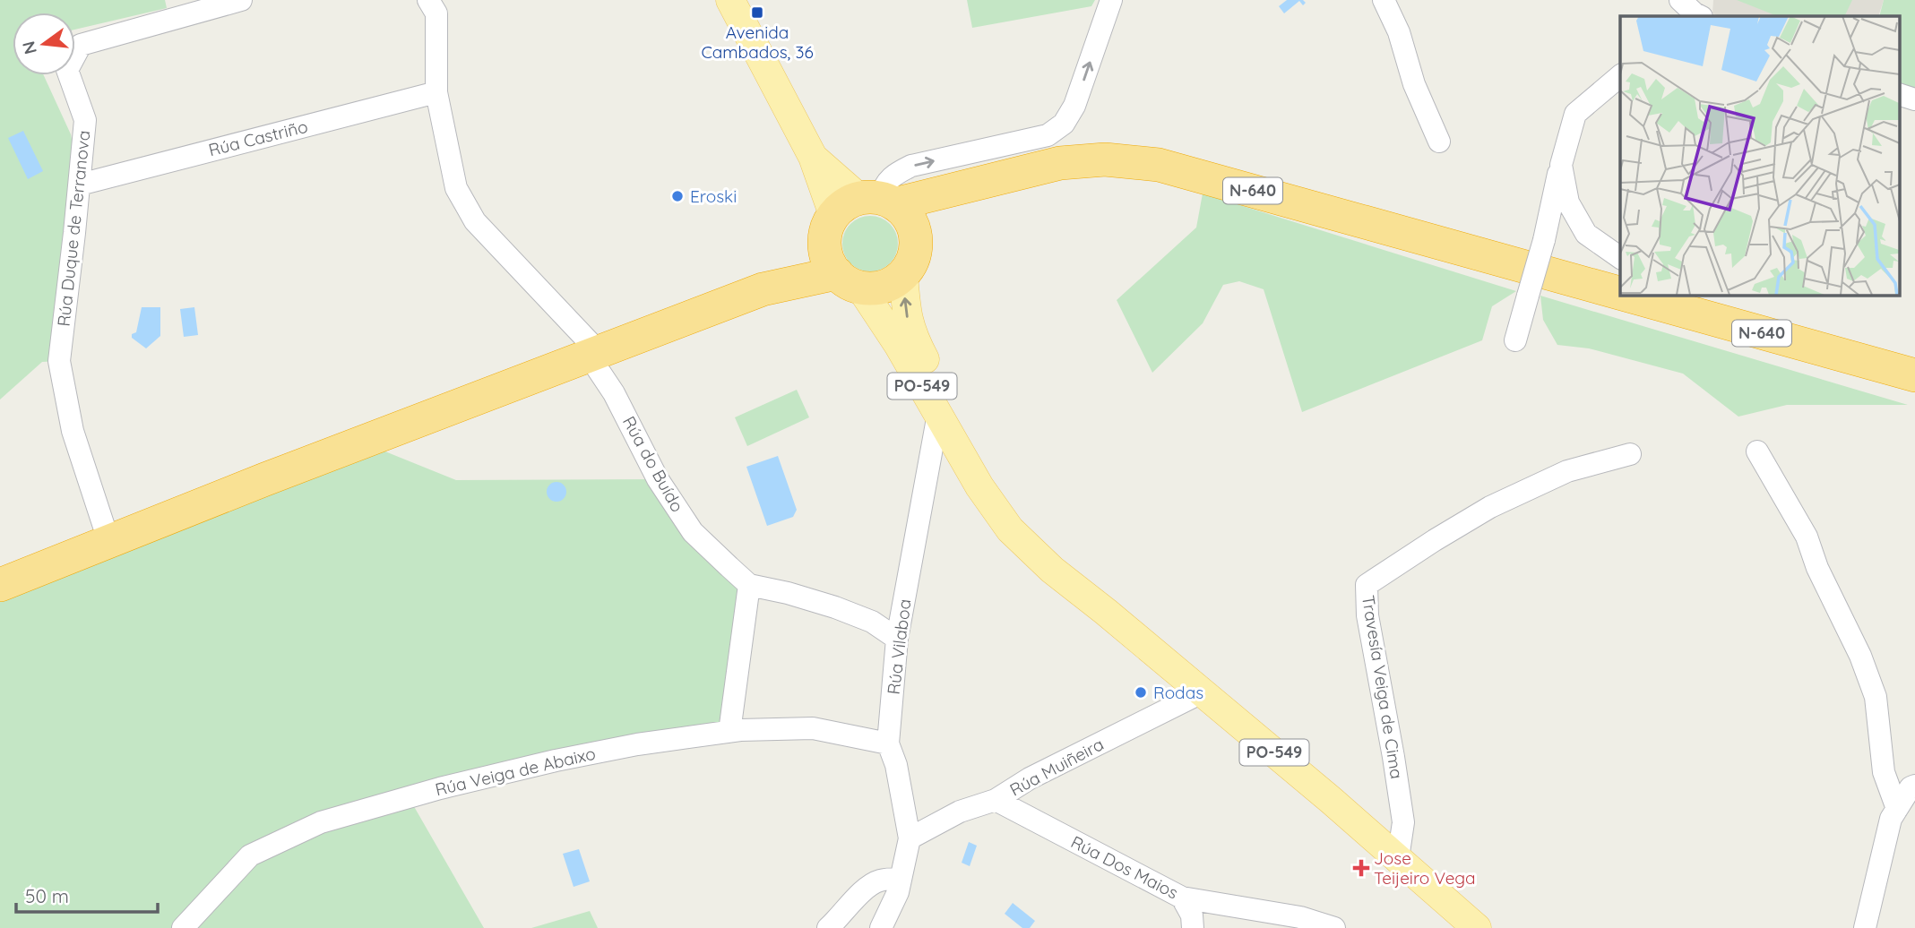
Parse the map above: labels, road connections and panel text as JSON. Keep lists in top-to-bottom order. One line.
{"streets":{"highway":["N-640"],"main road":["PO-549"],"street":["Rúa Castriño","Rúa Duque de Terranova","Rúa do Buído","Rúa Vilaboa","Travesía Veiga de Cima","Rúa Muiñeira","Rúa Veiga de Abaixo","Rúa Dos Maios"]},"crossings":[["Rúa Castriño","Rúa Duque de Terranova"],["Rúa Castriño","Rúa do Buído"],["N-640","PO-549"],["PO-549","Rúa Vilaboa"],["PO-549","Travesía Veiga de Cima"],["PO-549","Rúa Muiñeira"],["Rúa Vilaboa","Rúa Muiñeira"],["Rúa Vilaboa","Rúa Veiga de Abaixo"],["Rúa Muiñeira","Rúa Dos Maios"]],"places":{"transit":["Avenida Cambados, 36"],"other":["Eroski","Rodas"],"health":["Jose Teijeiro Vega"]},"scale_bar":"50 m","north":"left"}
